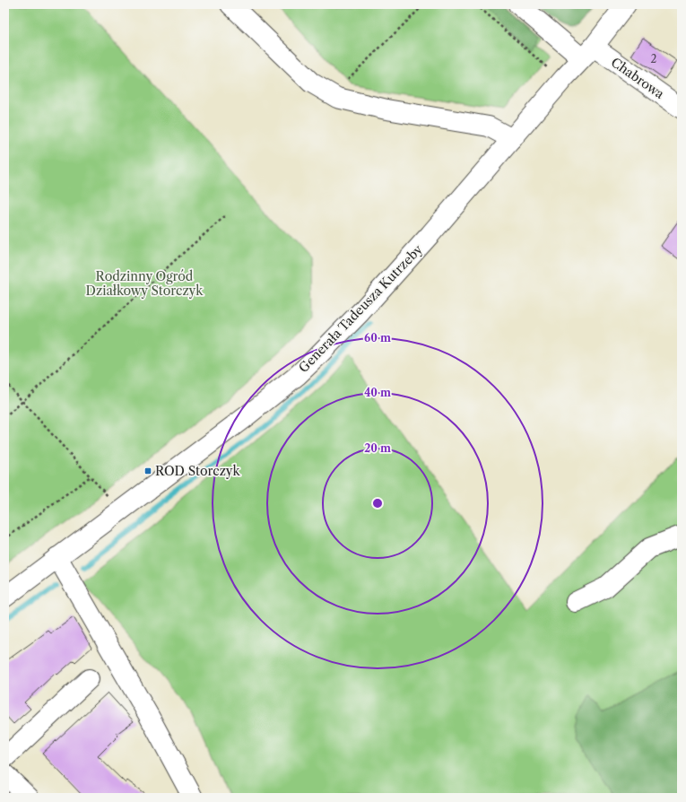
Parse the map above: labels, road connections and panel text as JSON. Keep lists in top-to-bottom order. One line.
{"streets":{"street":["Chabrowa","Generała Tadeusza Kutrzeby"]},"crossings":[["Chabrowa","Generała Tadeusza Kutrzeby"]],"parks":["Rodzinny Ogród Działkowy Storczyk"],"places":{"transit":["ROD Storczyk"]},"house_numbers":["2"],"rings":["60 m","40 m","20 m"]}
